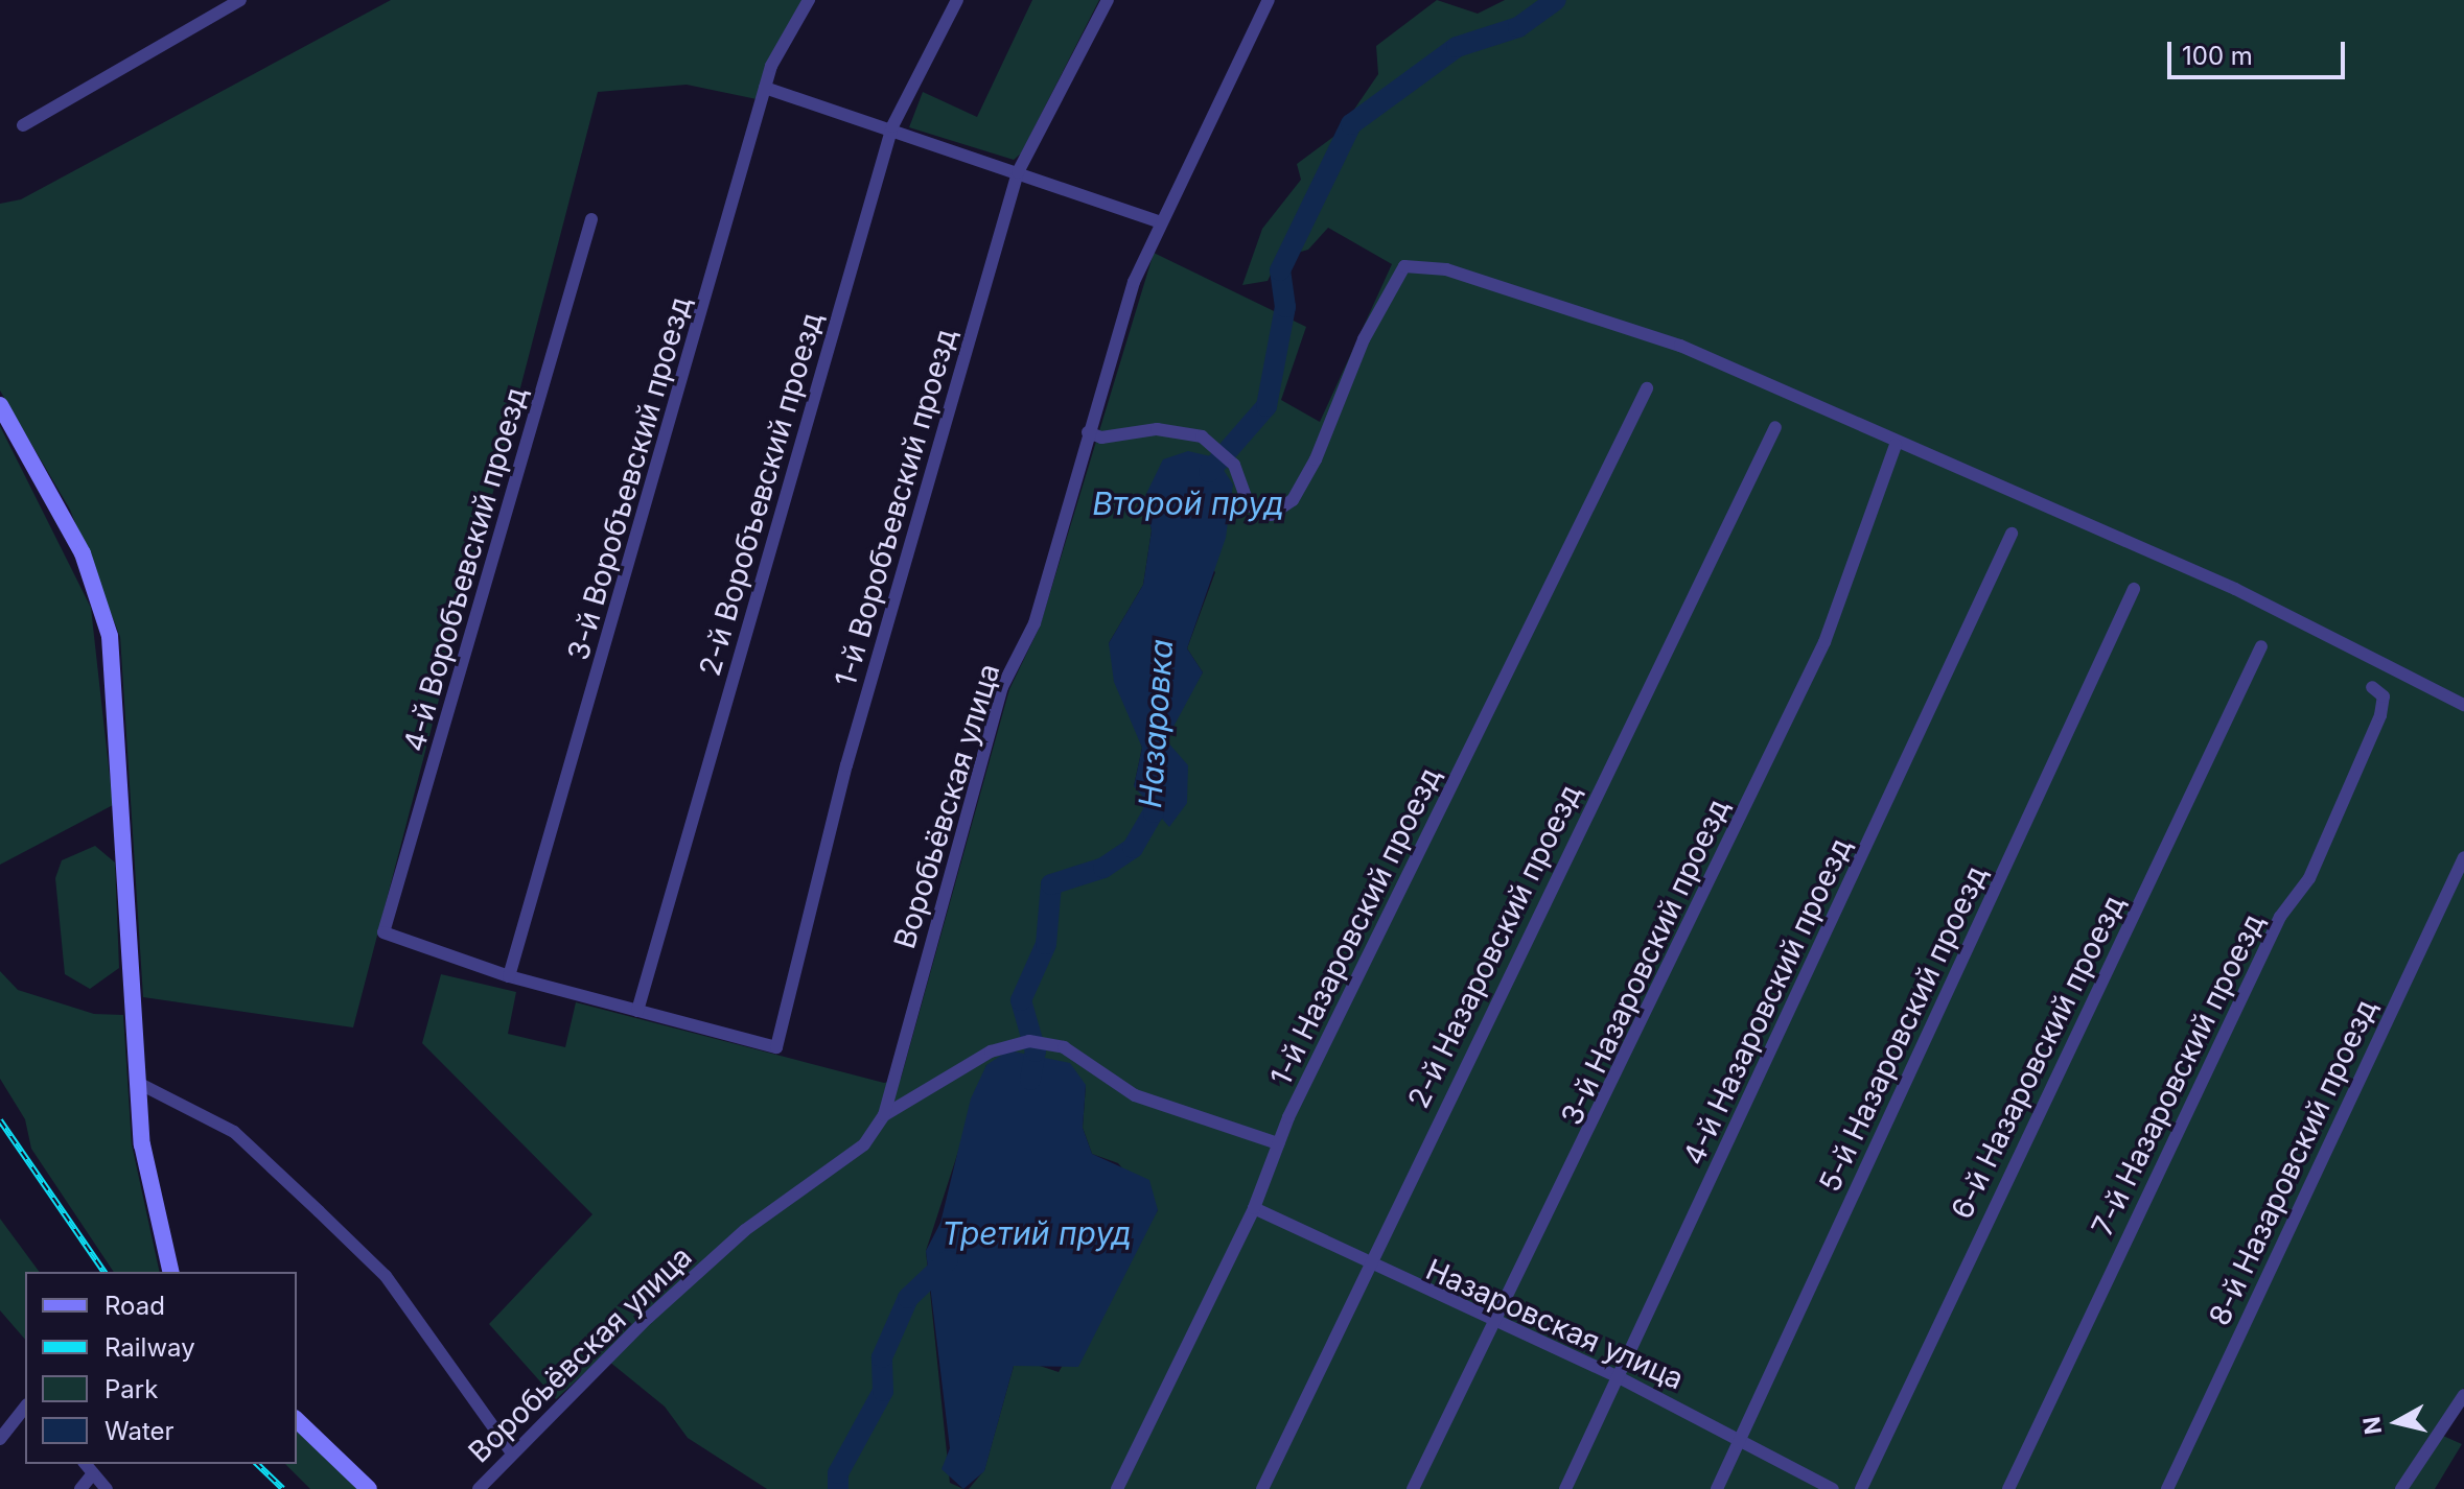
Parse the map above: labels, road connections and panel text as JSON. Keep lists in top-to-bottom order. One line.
{"streets":{"street":["3-й Воробъевский проезд","2-й Воробъевский проезд","1-й Воробъевский проезд","4-й Воробъевский проезд","Воробьёвская улица","1-й Назаровский проезд","2-й Назаровский проезд","3-й Назаровский проезд","4-й Назаровский проезд","5-й Назаровский проезд","6-й Назаровский проезд","7-й Назаровский проезд","8-й Назаровский проезд","Назаровская улица"]},"crossings":[["3-й Воробъевский проезд","4-й Воробъевский проезд"],["2-й Воробъевский проезд","1-й Воробъевский проезд"],["1-й Назаровский проезд","Назаровская улица"],["2-й Назаровский проезд","Назаровская улица"],["3-й Назаровский проезд","Назаровская улица"],["4-й Назаровский проезд","Назаровская улица"],["5-й Назаровский проезд","Назаровская улица"]],"water":["Второй пруд","Назаровка","Третий пруд"],"legend":["Road","Railway","Park","Water"],"scale_bar":"100 m","north":"left"}
